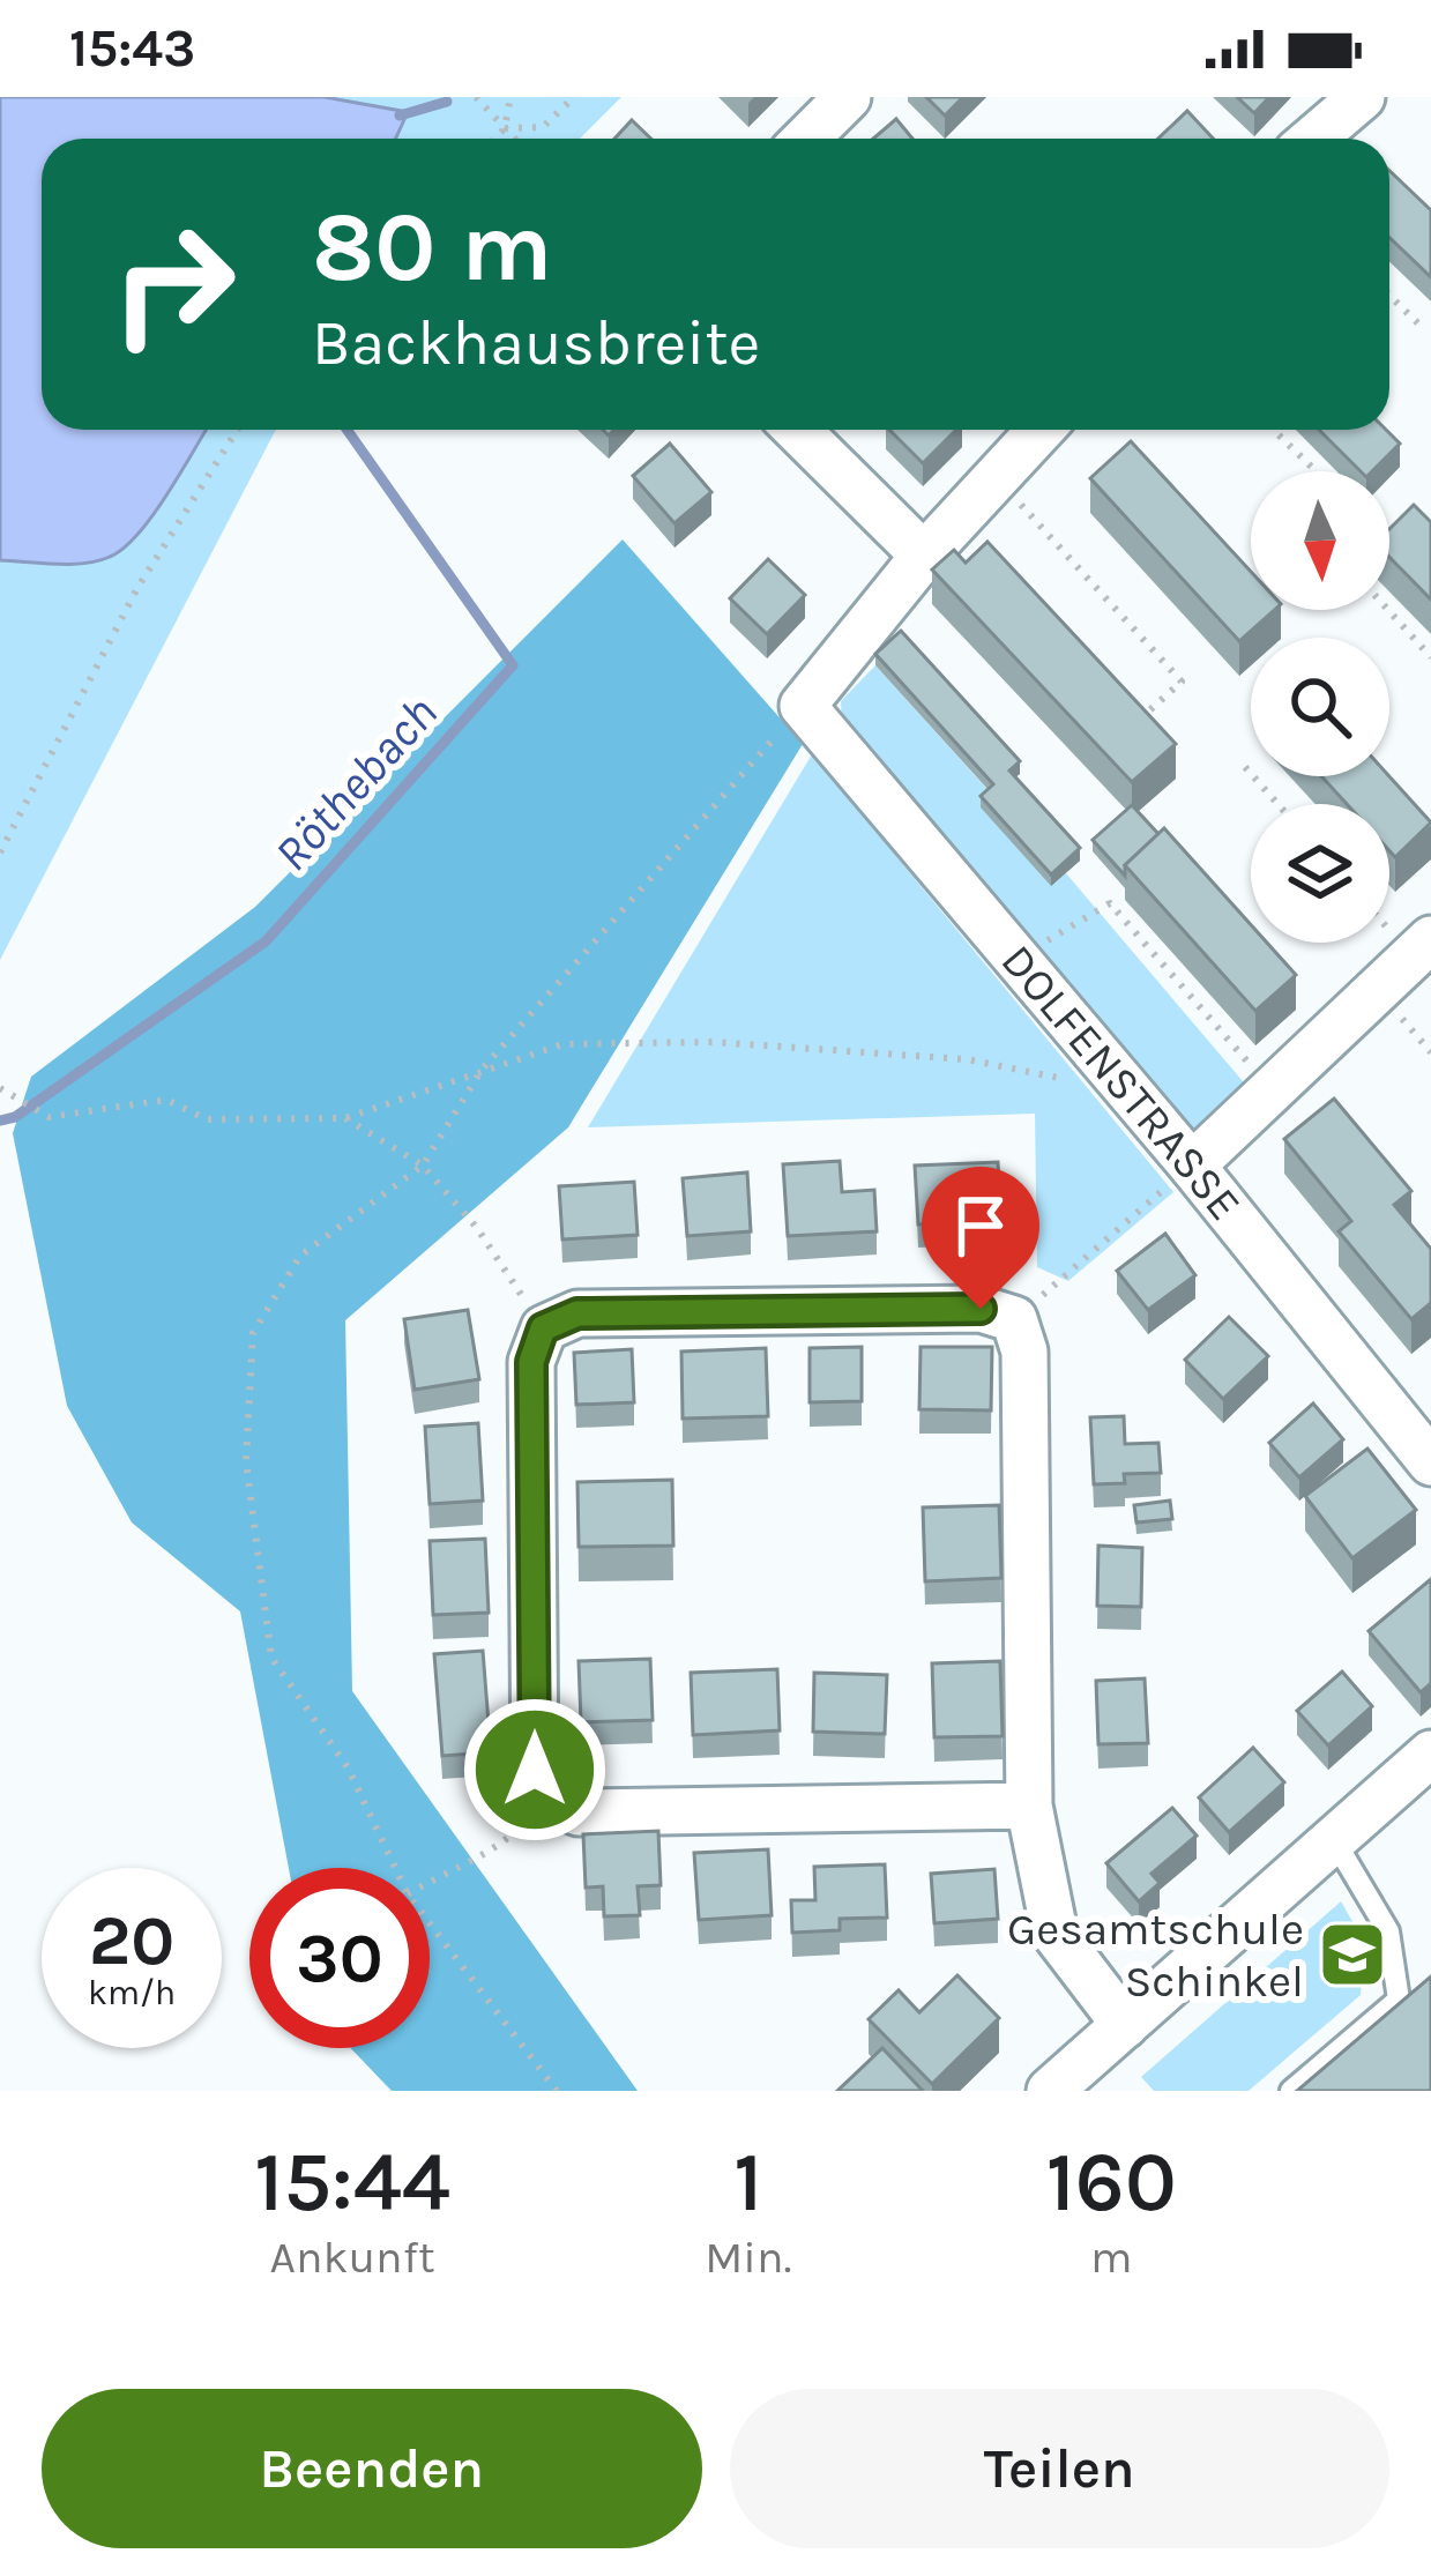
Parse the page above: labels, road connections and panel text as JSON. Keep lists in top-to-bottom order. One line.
{"streets":{"street":["DOLFENSTRASSE"]},"water":["Röthebach"],"places":{"school or university":["Gesamtschule Schinkel"]},"north":"bottom","page":{"status":"15:43","turn":["80 m","Backhausbreite"],"speed":"20 km/h","limit":"30","eta":["15:44","Ankunft","1","Min.","160","m"],"buttons":["Beenden","Teilen"]}}
